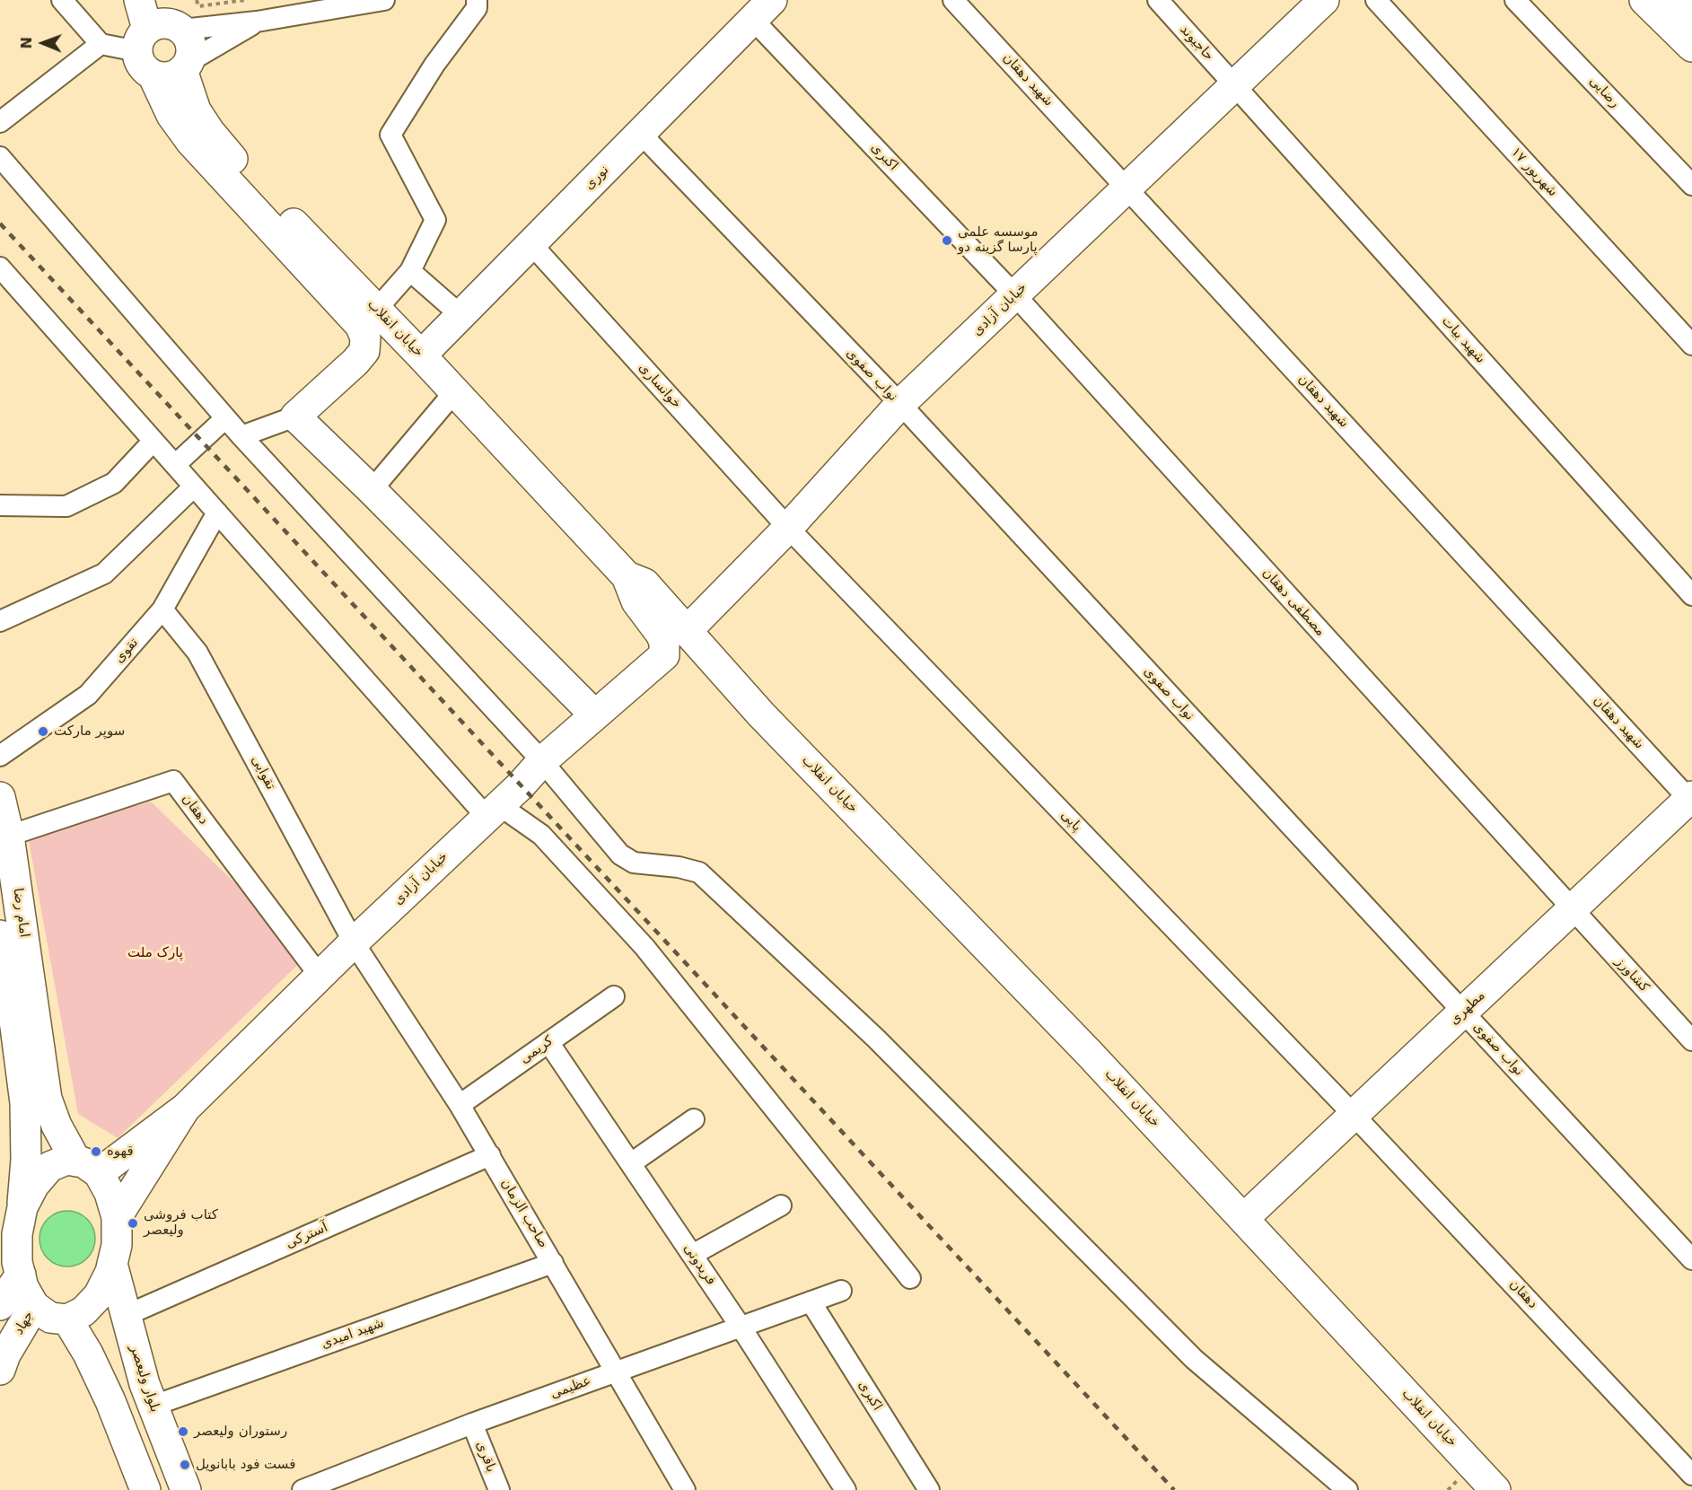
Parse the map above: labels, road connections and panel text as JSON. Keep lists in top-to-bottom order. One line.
{"streets":{"main road":["نوری","خیابان آزادی","خیابان انقلاب","امام رضا","مطهری","جهاد","بلوار ولیعصر"],"street":["حاجیوند","شهید دهقان","رضایی","اکبری","۱۷ شهریور","شهید بیات","نواب صفوی","خوانساری","مصطفی دهقان","تقوی","تقوایی","دهقان","پاپی","کشاورز","کریمی","صاحب الزمان","آسترکی","فریدونی","شهید امیدی","عظیمی","باقری"]},"crossings":[["حاجیوند","خیابان آزادی"],["حاجیوند","شهید بیات"],["شهید دهقان","خیابان آزادی"],["شهید دهقان","مطهری"],["اکبری","نوری"],["اکبری","خیابان آزادی"],["اکبری","مصطفی دهقان"],["اکبری","عظیمی"],["نوری","خیابان انقلاب"],["نوری","نواب صفوی"],["نوری","خوانساری"],["خیابان آزادی","خیابان انقلاب"],["خیابان آزادی","شهید بیات"],["خیابان آزادی","نواب صفوی"],["خیابان آزادی","خوانساری"],["خیابان آزادی","مصطفی دهقان"],["خیابان آزادی","تقوایی"],["خیابان آزادی","دهقان"],["خیابان آزادی","پاپی"],["خیابان آزادی","صاحب الزمان"],["خیابان انقلاب","مطهری"],["نواب صفوی","مطهری"],["خوانساری","پاپی"],["مصطفی دهقان","کشاورز"],["مصطفی دهقان","مطهری"],["تقوی","تقوایی"],["تقوایی","صاحب الزمان"],["دهقان","پاپی"],["دهقان","امام رضا"],["دهقان","مطهری"],["پاپی","مطهری"],["کشاورز","مطهری"],["کریمی","صاحب الزمان"],["کریمی","فریدونی"],["صاحب الزمان","آسترکی"],["صاحب الزمان","شهید امیدی"],["صاحب الزمان","عظیمی"],["آسترکی","بلوار ولیعصر"],["فریدونی","عظیمی"],["جهاد","بلوار ولیعصر"],["شهید امیدی","بلوار ولیعصر"],["عظیمی","باقری"]],"parks":["پارک ملت"],"places":["موسسه علمی پارسا گزینه دو","سوپر مارکت","قهوه","کتاب فروشی ولیعصر","رستوران ولیعصر","فست فود بابانویل"],"north":"left"}
